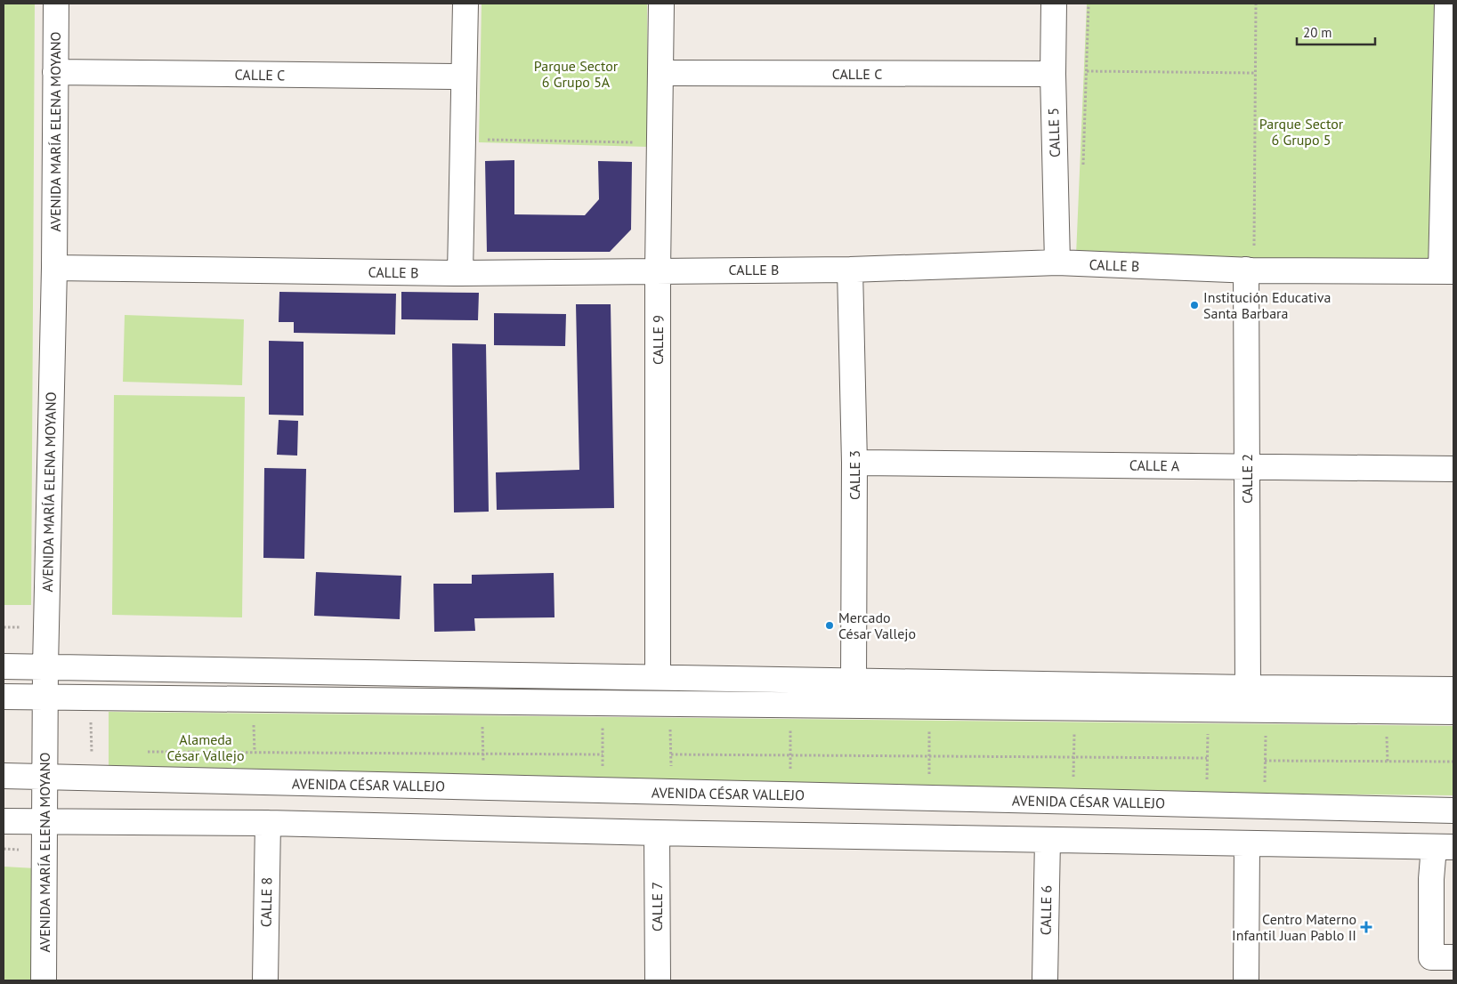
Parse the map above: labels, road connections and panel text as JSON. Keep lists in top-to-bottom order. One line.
{"streets":{"street":["CALLE C","AVENIDA MARÍA ELENA MOYANO","CALLE 5","CALLE B","CALLE 9","CALLE A","CALLE 3","CALLE 2","AVENIDA CÉSAR VALLEJO","CALLE 8","CALLE 7","CALLE 6"]},"crossings":[["CALLE C","AVENIDA MARÍA ELENA MOYANO"],["CALLE C","CALLE 5"],["CALLE C","CALLE 9"],["AVENIDA MARÍA ELENA MOYANO","CALLE B"],["AVENIDA MARÍA ELENA MOYANO","AVENIDA CÉSAR VALLEJO"],["CALLE 5","CALLE B"],["CALLE B","CALLE 9"],["CALLE B","CALLE 3"],["CALLE B","CALLE 2"],["CALLE A","CALLE 3"],["CALLE A","CALLE 2"]],"parks":["Parque Sector 6 Grupo 5A","Parque Sector 6 Grupo 5","Alameda César Vallejo"],"places":{"other":["Institución Educativa Santa Barbara","Mercado César Vallejo"],"health":["Centro Materno Infantil Juan Pablo II"]},"scale_bar":"20 m"}
